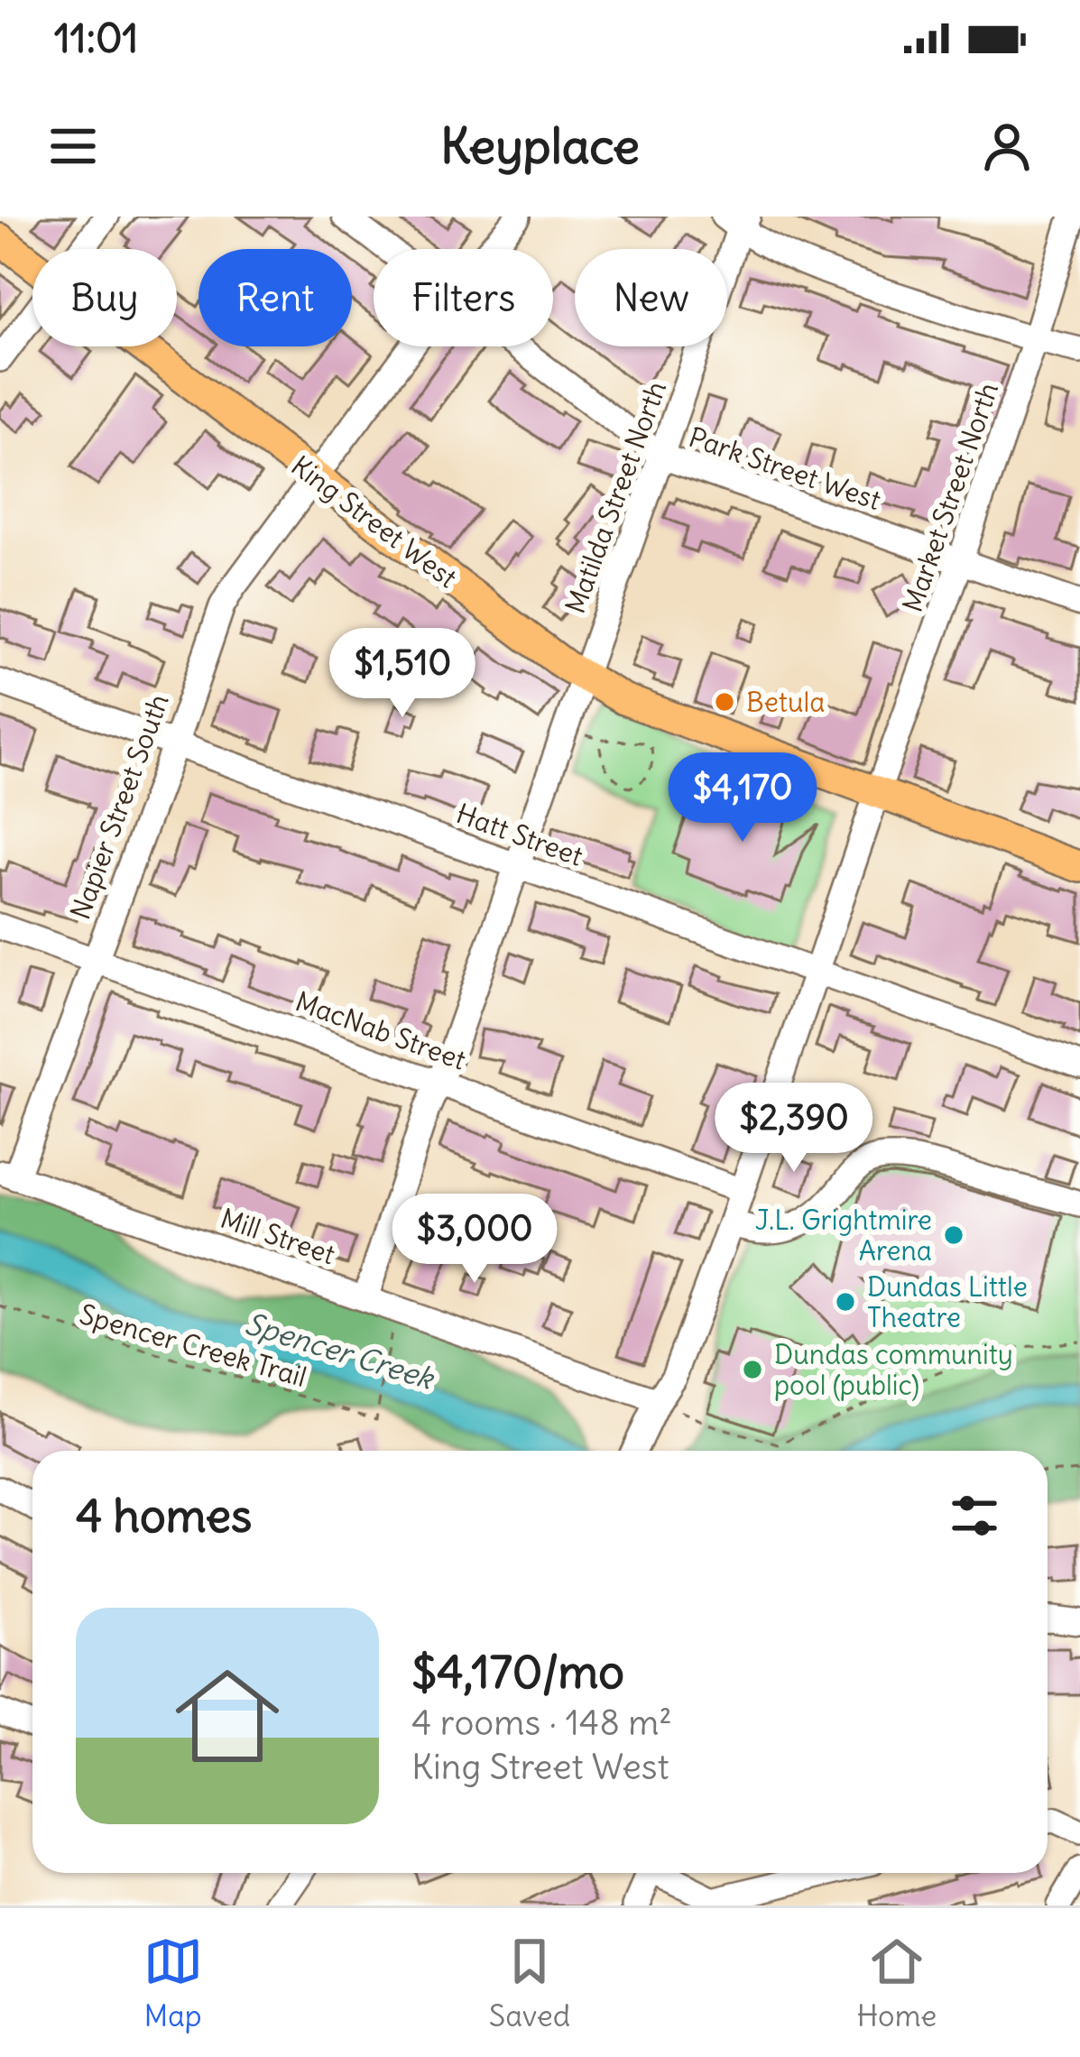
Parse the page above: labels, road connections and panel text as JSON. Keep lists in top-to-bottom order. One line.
{"streets":{"main road":["King Street West"],"street":["Park Street West","Matilda Street North","Market Street North","Napier Street South","Hatt Street","MacNab Street","Mill Street"],"path":["Spencer Creek Trail"]},"crossings":[["Park Street West","Matilda Street North"],["Park Street West","Market Street North"],["Matilda Street North","King Street West"],["Matilda Street North","Hatt Street"],["Matilda Street North","MacNab Street"],["Matilda Street North","Mill Street"],["Market Street North","King Street West"],["Market Street North","Hatt Street"],["Market Street North","MacNab Street"],["Market Street North","Mill Street"],["King Street West","Napier Street South"],["Napier Street South","Hatt Street"],["Napier Street South","MacNab Street"],["Napier Street South","Mill Street"],["Mill Street","Spencer Creek Trail"]],"water":["Spencer Creek"],"places":["Betula","J.L. Grightmire Arena","Dundas Little Theatre","Dundas community pool (public)"],"page":{"status":"11:01","header":"Keyplace","chip":["Buy","Rent","Filters","New"],"price":["$1,510","$4,170","$2,390","$3,000"],"heading":"4 homes","list":[{"name":"$4,170/mo","note":"4 rooms · 148 m² · King Street West"}],"tabs":["Map","Saved","Home"]}}
